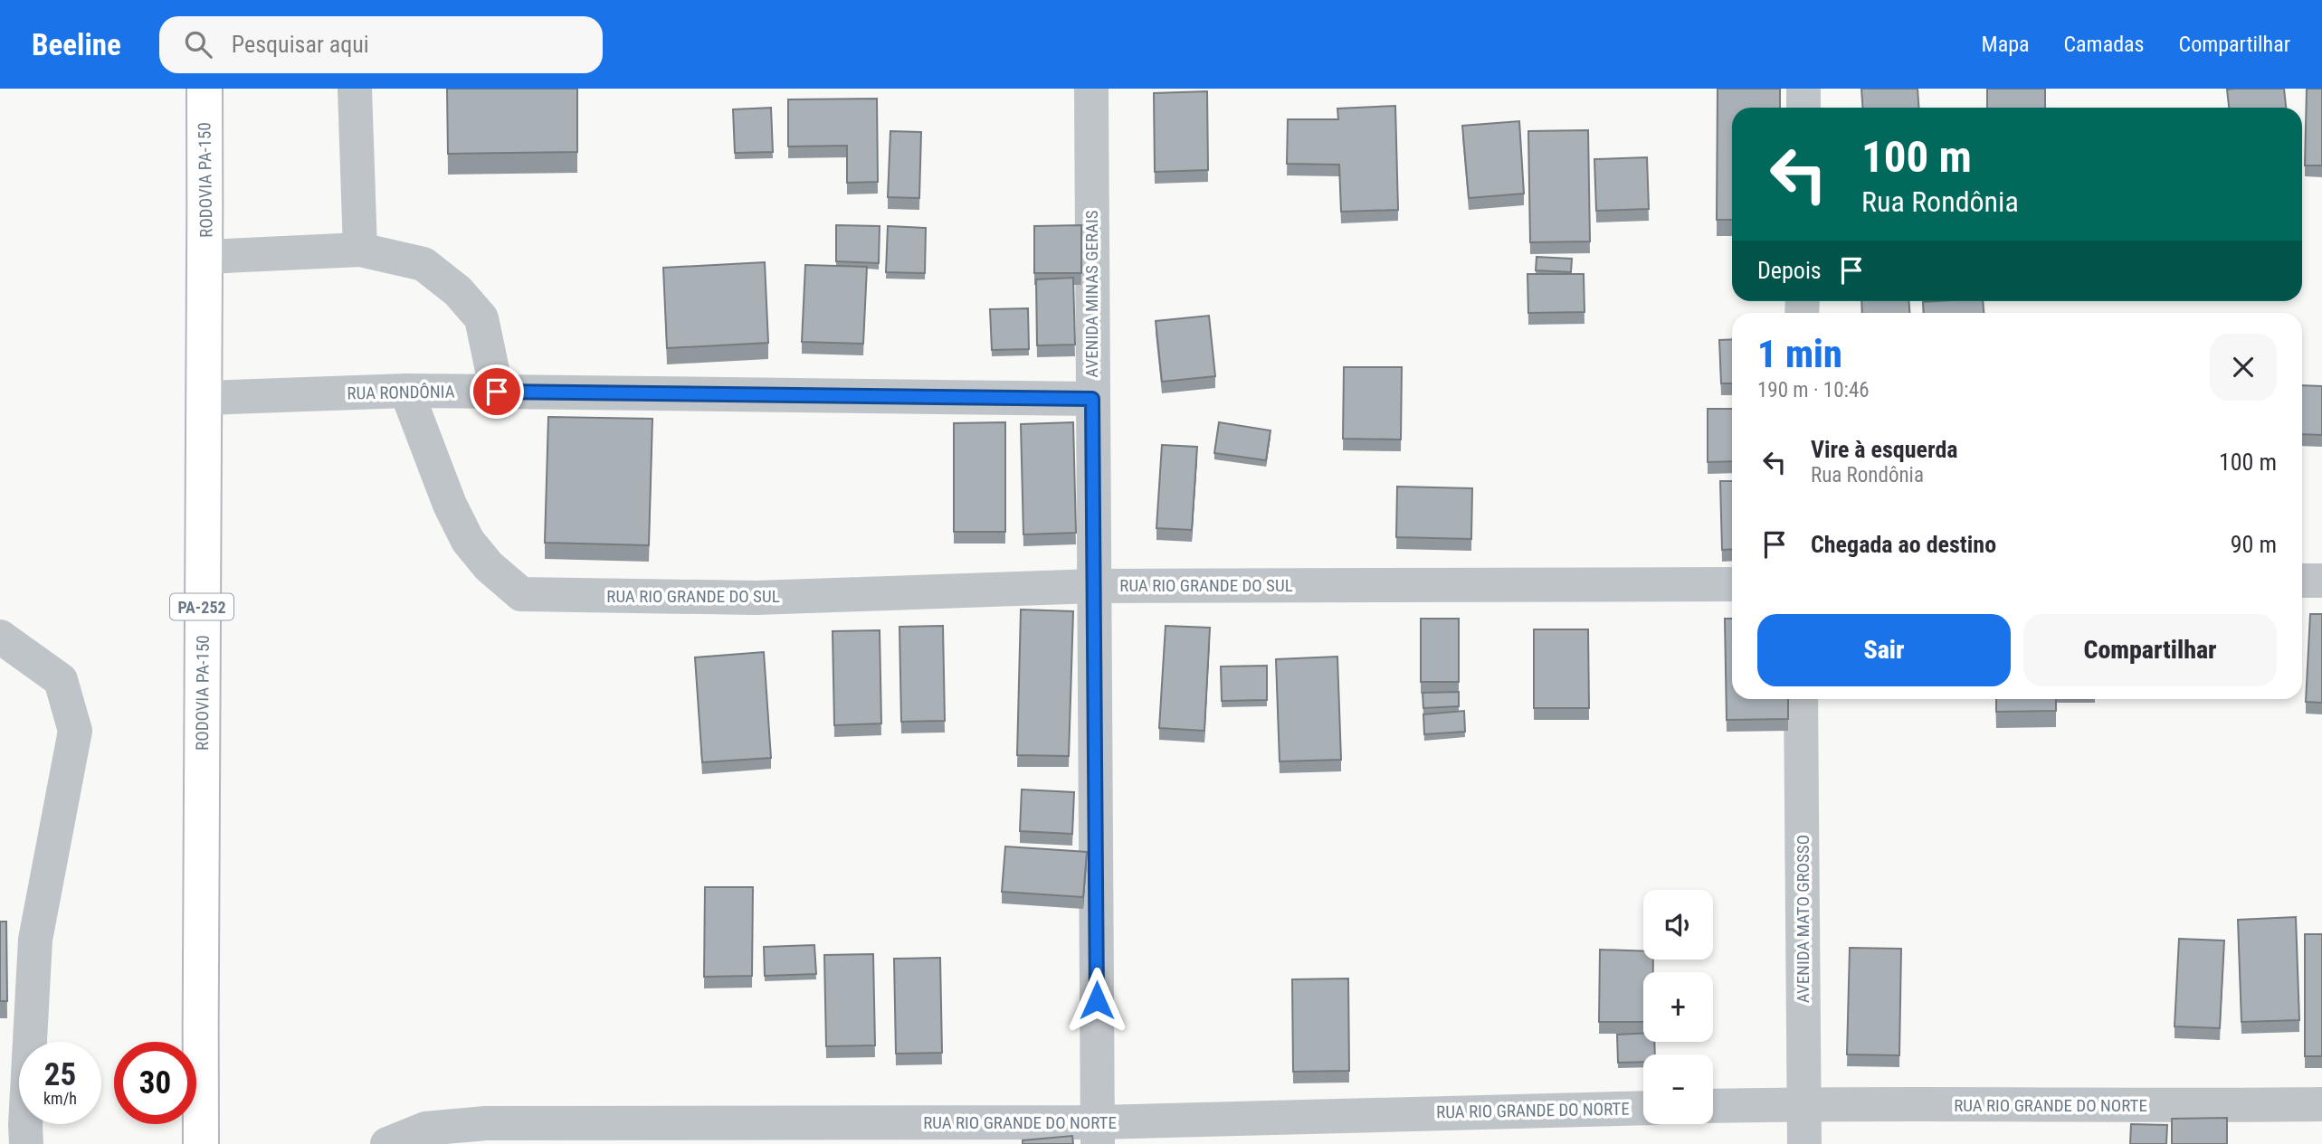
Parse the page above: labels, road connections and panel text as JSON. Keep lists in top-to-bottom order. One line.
{"streets":{"highway":["RODOVIA PA-150","PA-252"],"street":["AVENIDA MINAS GERAIS","RUA RONDÔNIA","RUA RIO GRANDE DO SUL","AVENIDA MATO GROSSO","RUA RIO GRANDE DO NORTE"]},"crossings":[["RODOVIA PA-150","RUA RONDÔNIA"],["AVENIDA MINAS GERAIS","RUA RONDÔNIA"],["AVENIDA MINAS GERAIS","RUA RIO GRANDE DO SUL"],["AVENIDA MINAS GERAIS","RUA RIO GRANDE DO NORTE"],["RUA RONDÔNIA","RUA RIO GRANDE DO SUL"],["AVENIDA MATO GROSSO","RUA RIO GRANDE DO NORTE"]],"page":{"header":"Beeline","search":"Pesquisar aqui","nav":["Mapa","Camadas","Compartilhar"],"turn":["100 m","Rua Rondônia"],"then":"Depois","heading":["1 min","190 m · 10:46"],"list":[{"name":"Vire à esquerda","note":"Rua Rondônia","value":"100 m"},{"name":"Chegada ao destino","value":"90 m"}],"buttons":["Sair","Compartilhar"],"map_buttons":["+","−"],"speed":"25 km/h","limit":"30"}}
